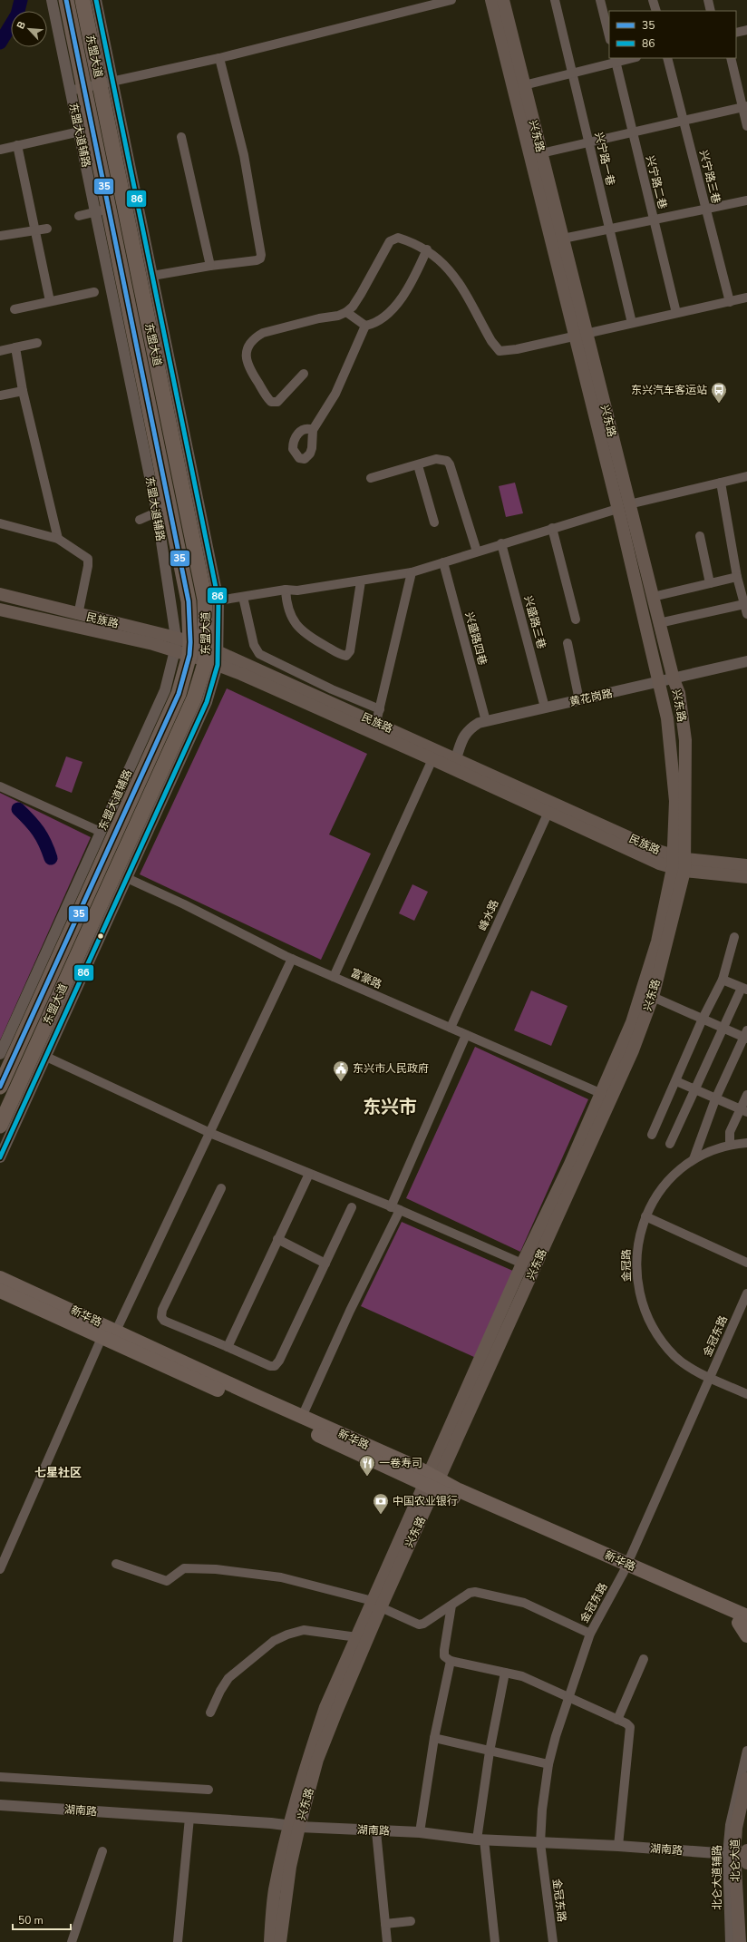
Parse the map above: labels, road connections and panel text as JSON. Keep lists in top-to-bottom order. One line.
{"streets":{"highway":["东盟大道"],"main road":["兴东路","民族路","新华路","北仑大道"],"street":["东盟大道辅路","兴宁路一巷","兴宁路三巷","兴宁路二巷","兴盛路三巷","兴盛路四巷","黄花岗路","峰水路","富豪路","金冠路","金冠东路","湖南路","北仑大道辅路"]},"crossings":[["东盟大道","东盟大道辅路"],["东盟大道","民族路"],["东盟大道辅路","民族路"],["兴东路","民族路"],["兴东路","黄花岗路"],["兴东路","富豪路"],["兴东路","新华路"],["兴东路","湖南路"],["民族路","黄花岗路"],["民族路","峰水路"],["兴盛路三巷","黄花岗路"],["兴盛路四巷","黄花岗路"],["峰水路","富豪路"],["金冠路","金冠东路"],["新华路","金冠东路"],["金冠东路","湖南路"],["湖南路","北仑大道"],["湖南路","北仑大道辅路"],["北仑大道","北仑大道辅路"]],"districts":["东兴市","七星社区"],"places":{"bus stop":["东兴汽车客运站"],"public building":["东兴市人民政府"],"restaurant":["一卷寿司"],"bank":["中国农业银行"]},"lines":["transit line 35","transit line 86"],"legend":["35","86"],"scale_bar":"50 m","north":"top left"}
